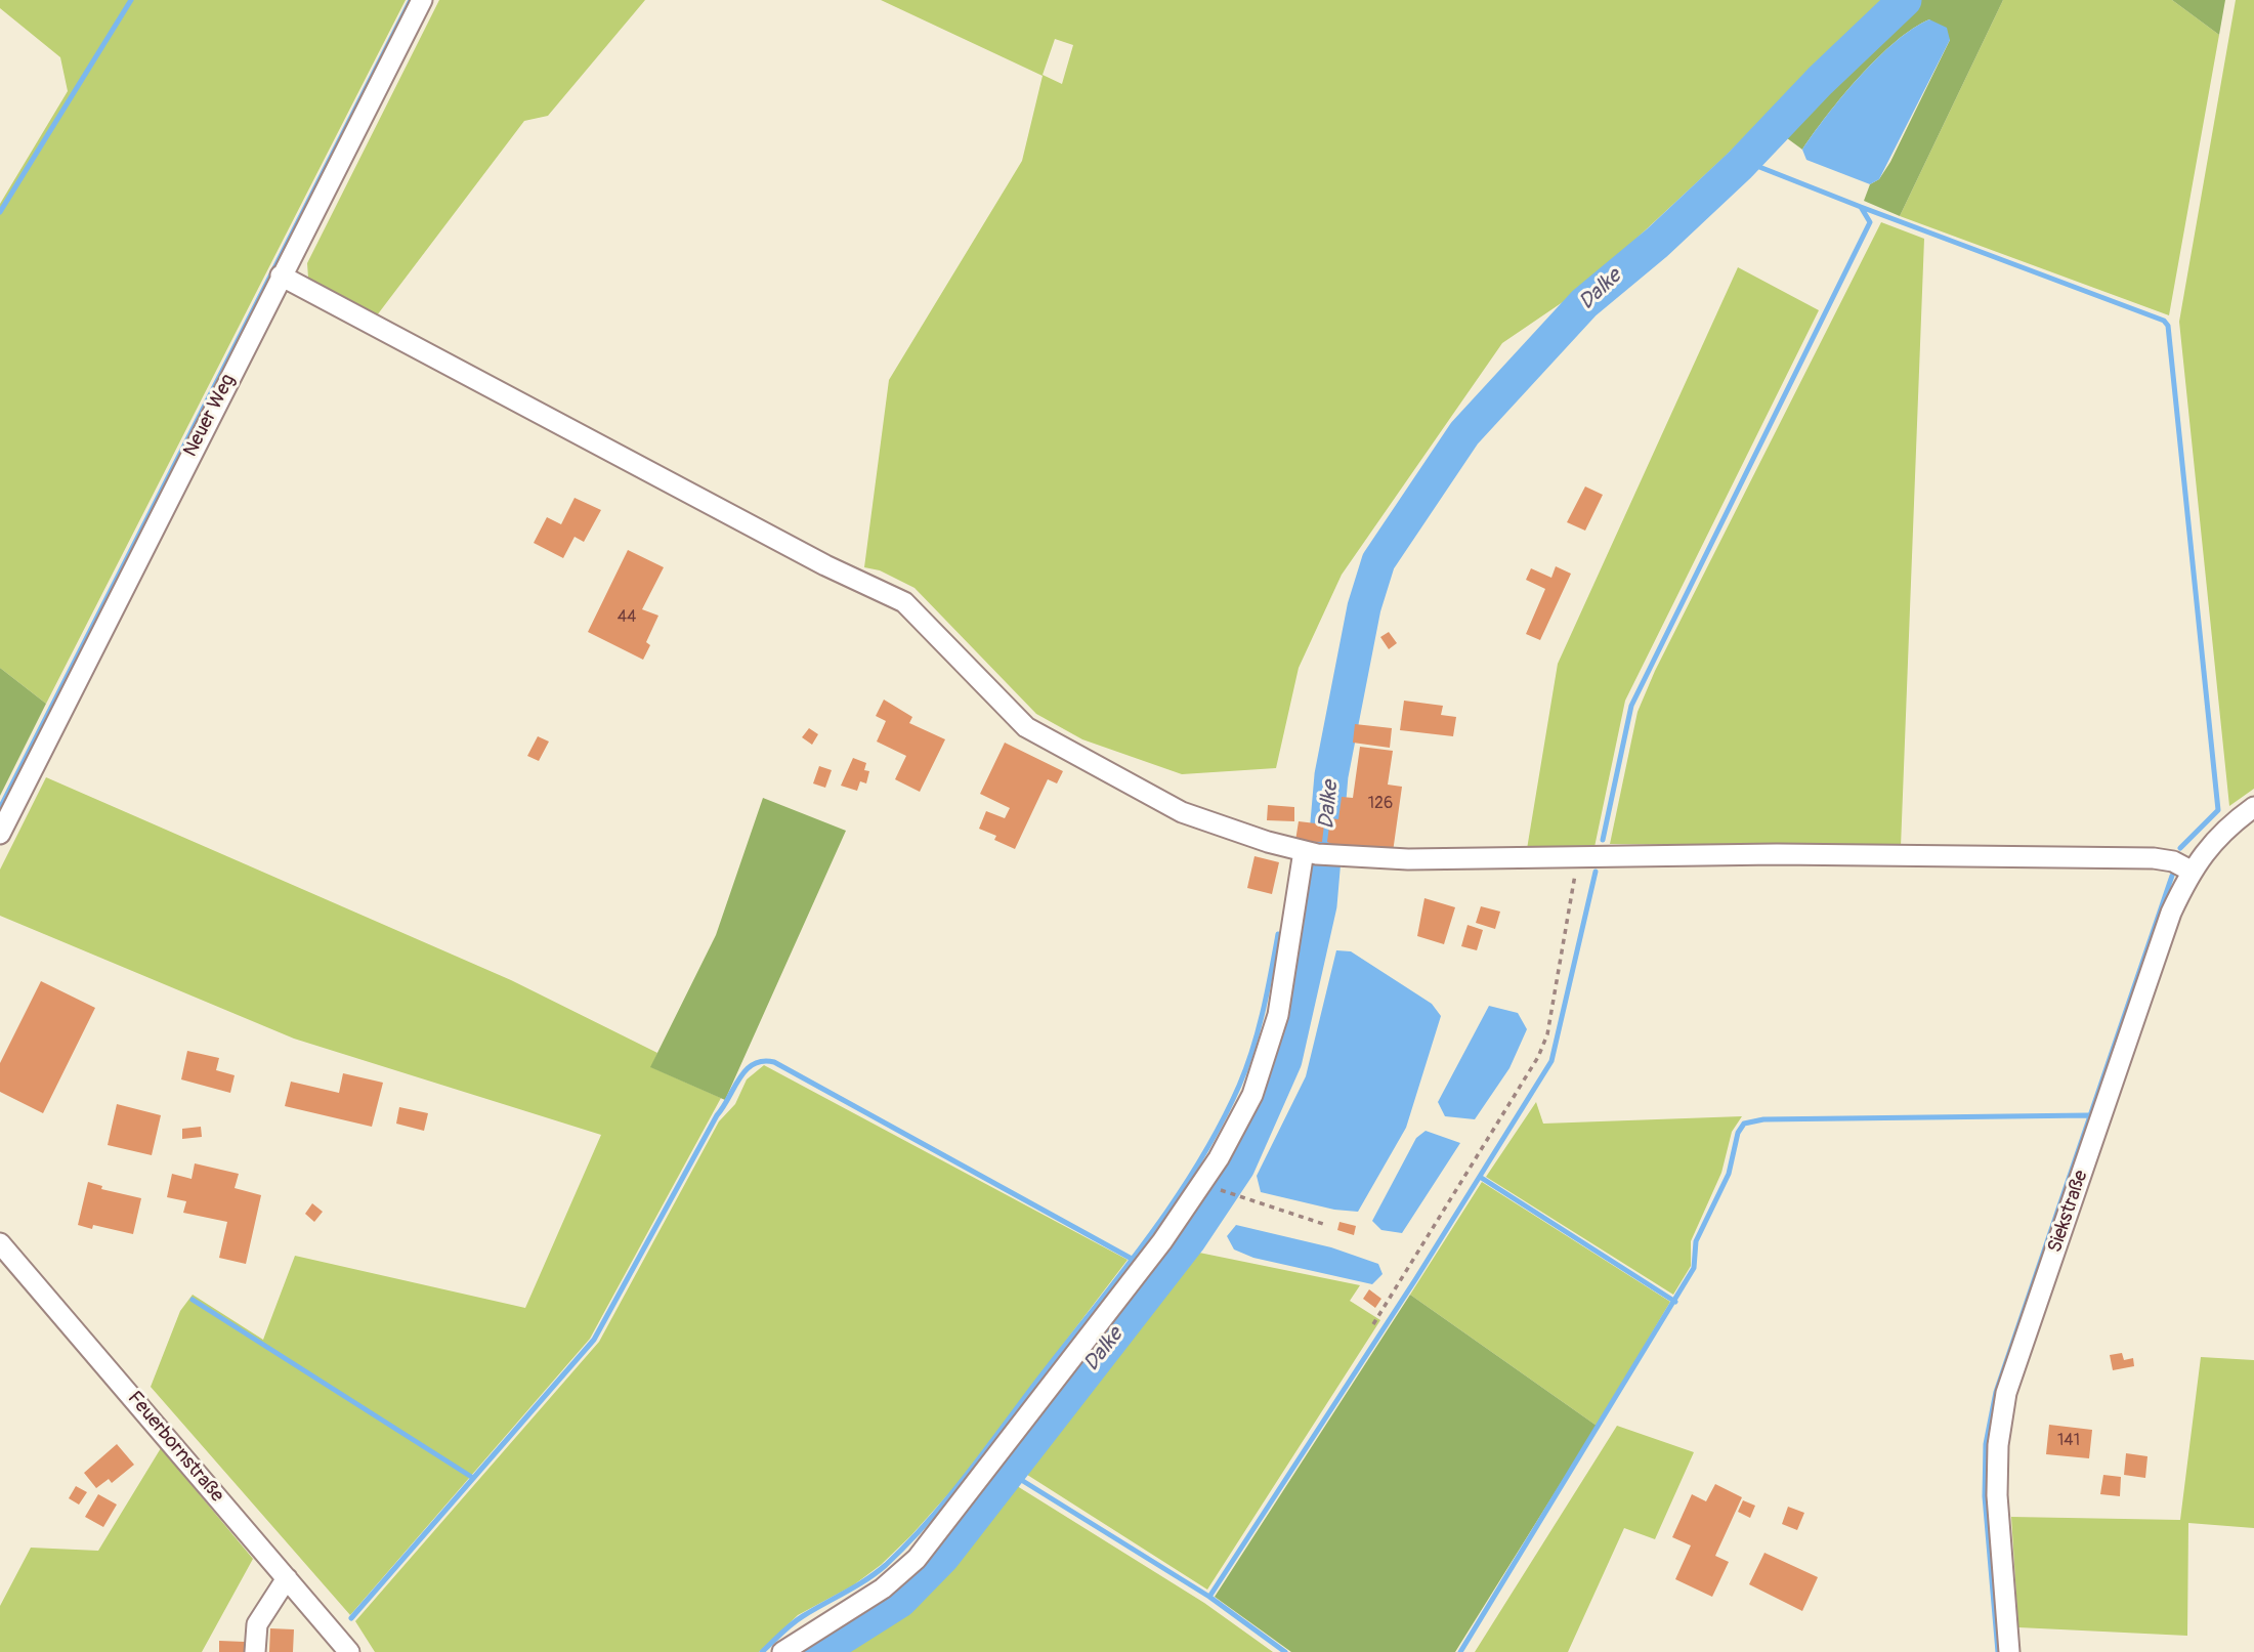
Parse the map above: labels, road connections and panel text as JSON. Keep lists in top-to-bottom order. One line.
{"streets":{"street":["Neuer Weg","Siekstraße","Feuerbornstraße"]},"water":["Dalke"],"house_numbers":["44","126","141"]}
